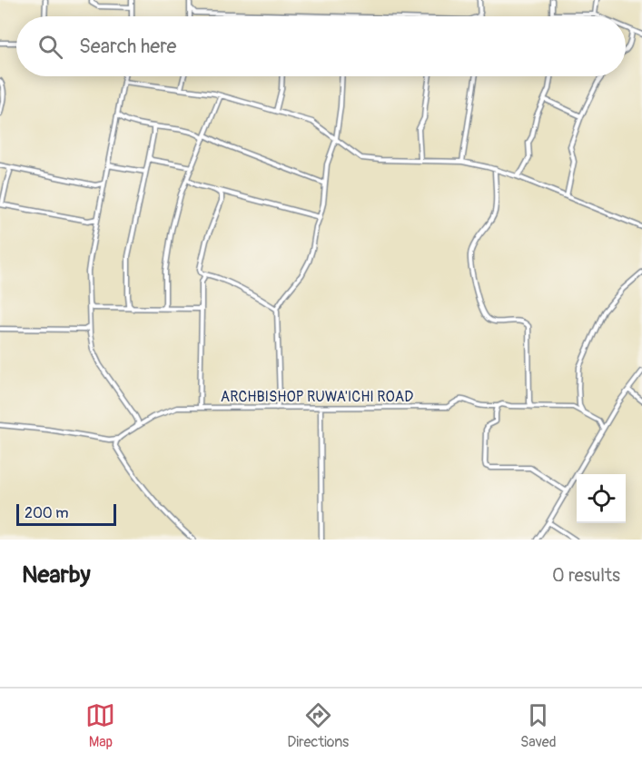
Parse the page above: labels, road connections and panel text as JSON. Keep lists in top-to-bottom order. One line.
{"streets":{"street":["ARCHBISHOP RUWA'ICHI ROAD"]},"scale_bar":"200 m","page":{"search":"Search here","scale":"200 m","heading":["Nearby","0 results"],"nav":["Map","Directions","Saved"]}}
